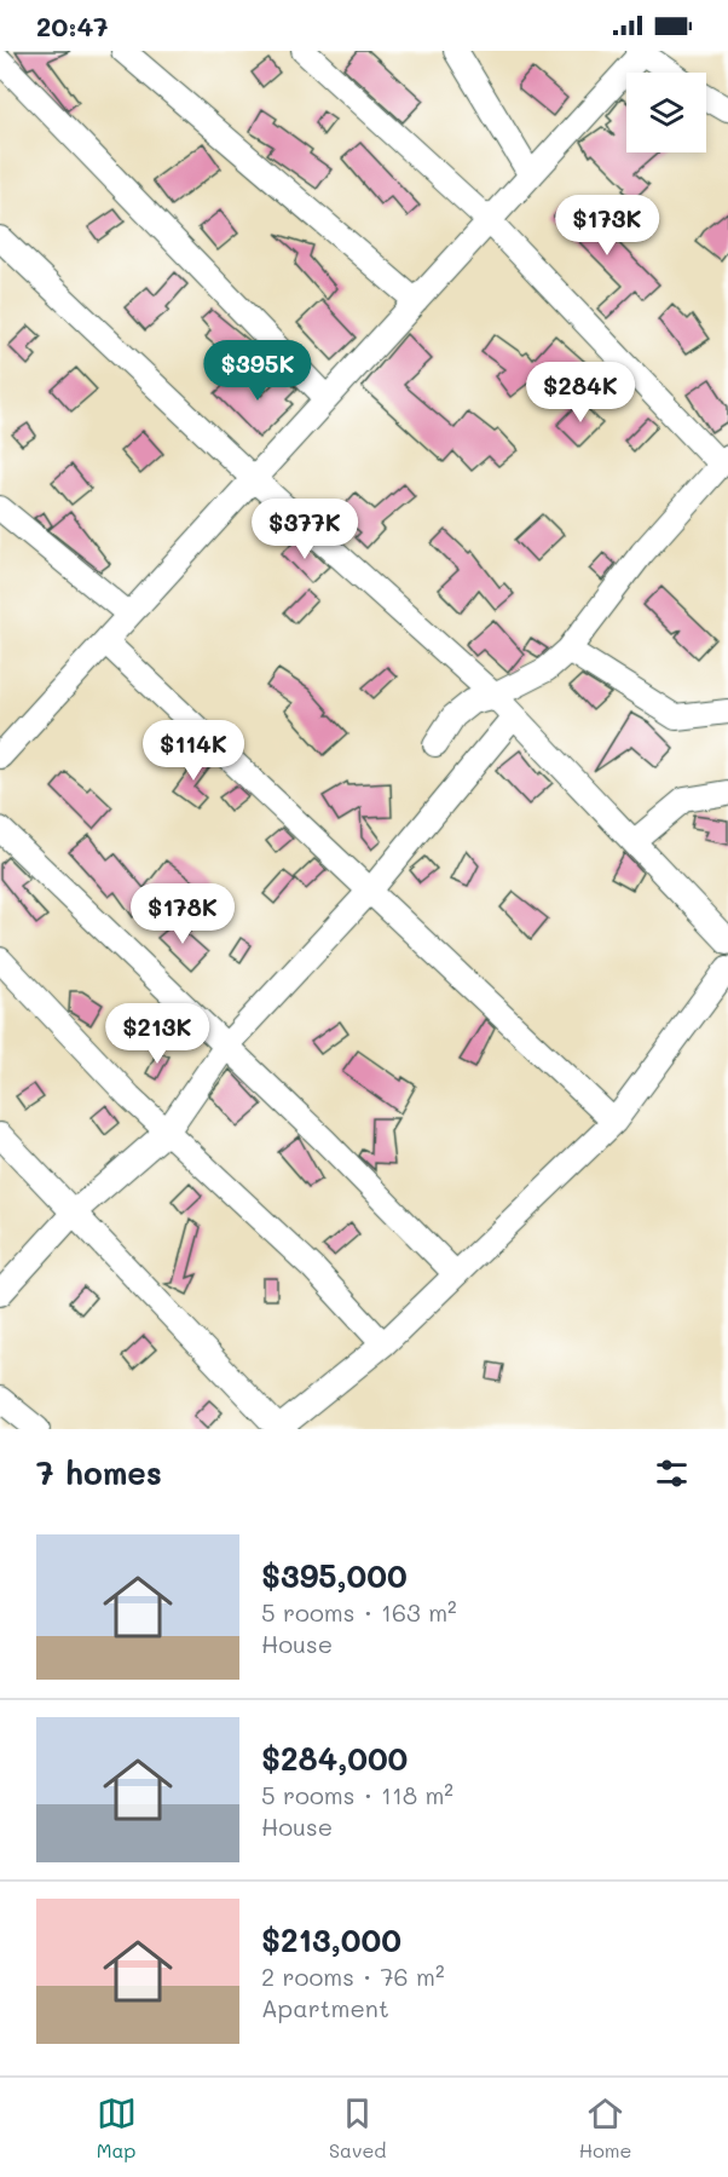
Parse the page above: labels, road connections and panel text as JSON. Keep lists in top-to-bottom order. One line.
{"page":{"status":"20:47","price":["$173K","$395K","$284K","$377K","$114K","$178K","$213K"],"heading":"7 homes","list":[{"name":"$395,000","note":"5 rooms · 163 m² · House"},{"name":"$284,000","note":"5 rooms · 118 m² · House"},{"name":"$213,000","note":"2 rooms · 76 m² · Apartment"}],"tabs":["Map","Saved","Home"]}}
